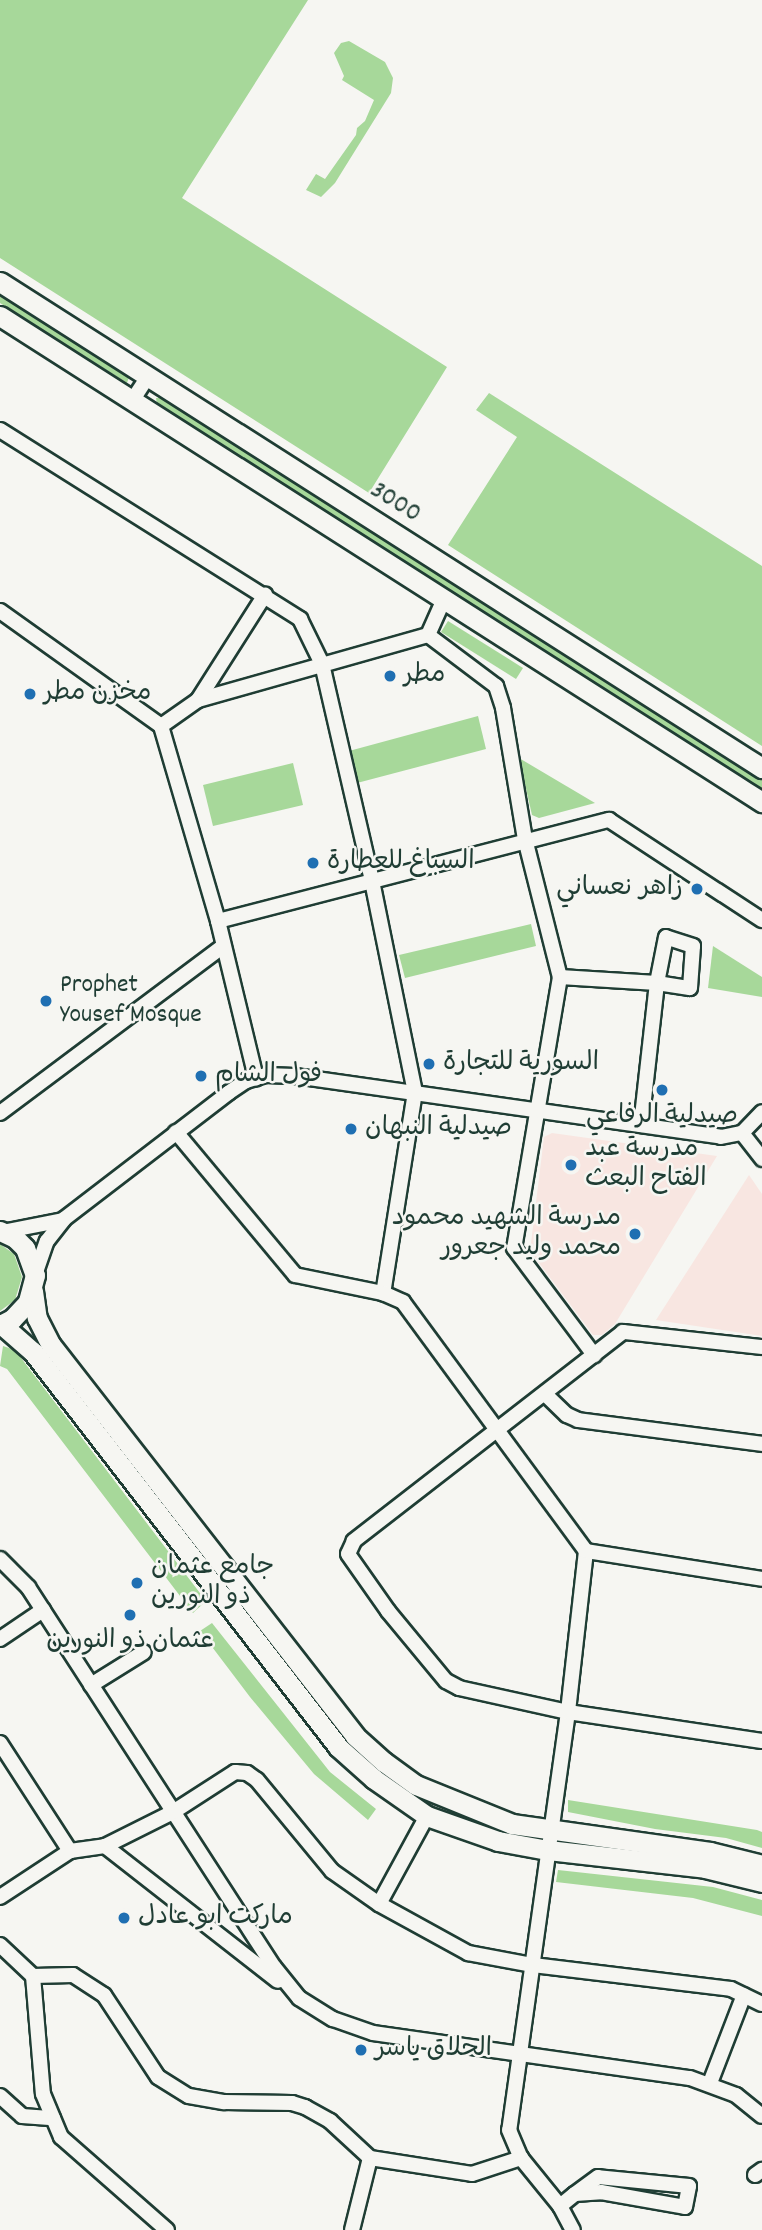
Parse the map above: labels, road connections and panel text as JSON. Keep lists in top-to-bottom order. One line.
{"streets":{"street":["3000"]},"places":["مطر","مخزن مطر","السباغ للعطارة","زاهر نعساني","Prophet Yousef Mosque","السورية للتجارة","فول الشام","صيدلية الرفاعي","صيدلية النبهان","مدرسة عبد الفتاح البعث","مدرسة الشهيد محمود محمد وليد جعرور","جامع عثمان ذو النورين","عثمان ذو النورين","ماركت ابو عادل","الحلاق ياسر"]}
